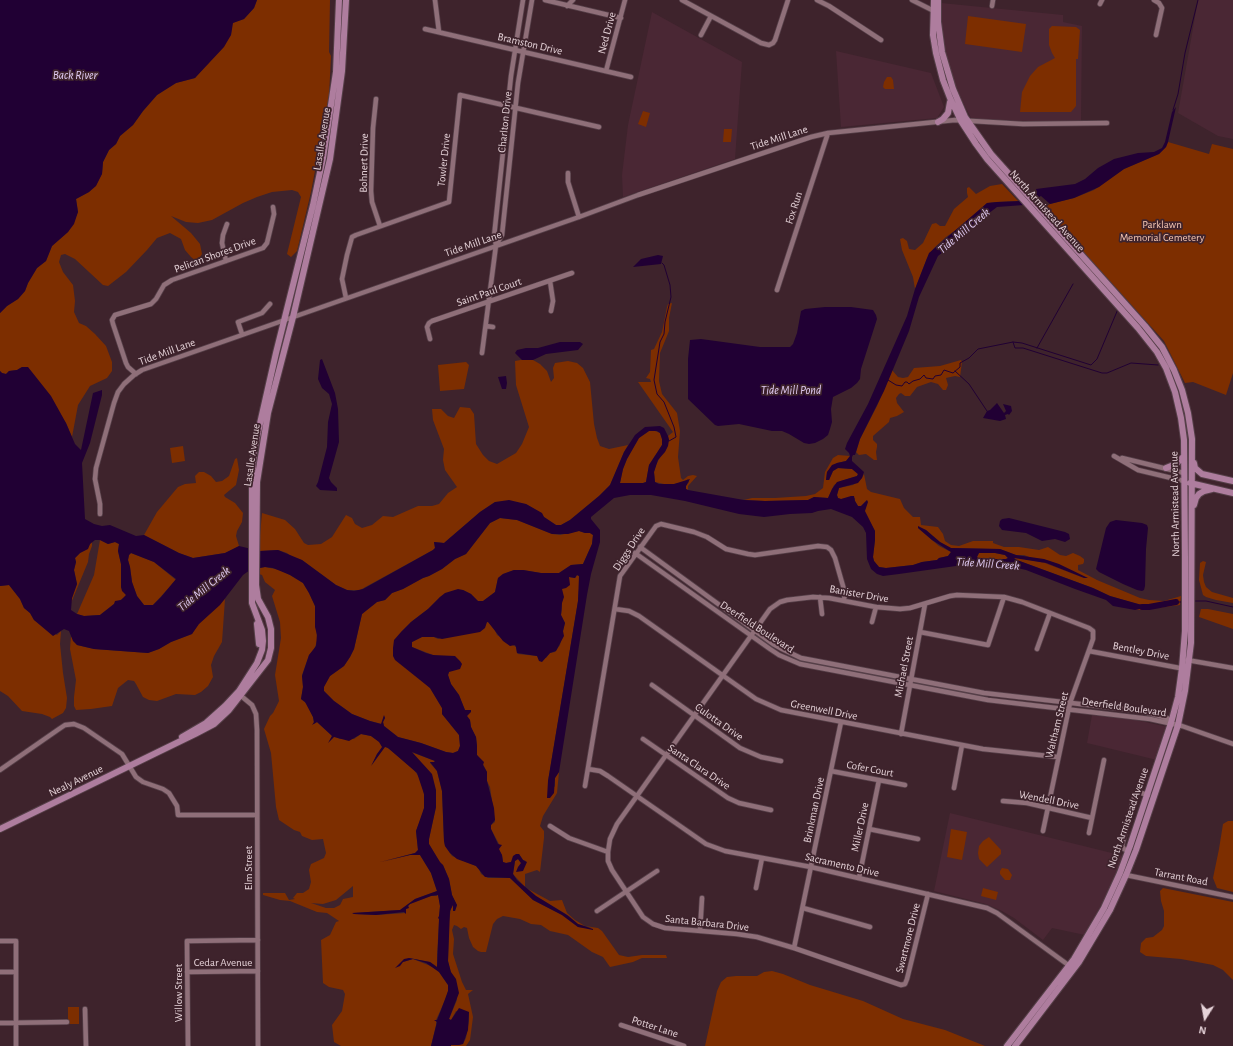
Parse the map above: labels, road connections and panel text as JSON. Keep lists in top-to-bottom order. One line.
{"streets":{"main road":["Lasalle Avenue","North Armistead Avenue","Nealy Avenue"],"street":["Ned Drive","Bramston Drive","Charlton Drive","Tide Mill Lane","Towler Drive","Bohnert Drive","Fox Run","Pelican Shores Drive","Saint Paul Court","Diggs Drive","Banister Drive","Deerfield Boulevard","Bentley Drive","Michael Street","Greenwell Drive","Culotta Drive","Waltham Street","Santa Clara Drive","Cofer Court","Wendell Drive","Brinkman Drive","Miller Drive","Sacramento Drive","Elm Street","Tarrant Road","Santa Barbara Drive","Swartmore Drive","Cedar Avenue","Willow Street","Potter Lane"]},"crossings":[["Ned Drive","Bramston Drive"],["Bramston Drive","Charlton Drive"],["Charlton Drive","Tide Mill Lane"],["Charlton Drive","Towler Drive"],["Charlton Drive","Saint Paul Court"],["Tide Mill Lane","Lasalle Avenue"],["Tide Mill Lane","Towler Drive"],["Tide Mill Lane","Fox Run"],["Tide Mill Lane","North Armistead Avenue"],["Tide Mill Lane","Pelican Shores Drive"],["Lasalle Avenue","Nealy Avenue"],["Lasalle Avenue","Elm Street"],["Towler Drive","Bohnert Drive"],["North Armistead Avenue","Deerfield Boulevard"],["North Armistead Avenue","Bentley Drive"],["North Armistead Avenue","Sacramento Drive"],["North Armistead Avenue","Tarrant Road"],["Diggs Drive","Banister Drive"],["Diggs Drive","Deerfield Boulevard"],["Diggs Drive","Greenwell Drive"],["Diggs Drive","Sacramento Drive"],["Banister Drive","Deerfield Boulevard"],["Banister Drive","Michael Street"],["Banister Drive","Greenwell Drive"],["Banister Drive","Culotta Drive"],["Banister Drive","Waltham Street"],["Banister Drive","Santa Clara Drive"],["Banister Drive","Sacramento Drive"],["Banister Drive","Santa Barbara Drive"],["Deerfield Boulevard","Michael Street"],["Deerfield Boulevard","Waltham Street"],["Bentley Drive","Waltham Street"],["Michael Street","Greenwell Drive"],["Greenwell Drive","Waltham Street"],["Greenwell Drive","Brinkman Drive"],["Waltham Street","Wendell Drive"],["Cofer Court","Brinkman Drive"],["Cofer Court","Miller Drive"],["Brinkman Drive","Sacramento Drive"],["Brinkman Drive","Santa Barbara Drive"],["Miller Drive","Sacramento Drive"],["Sacramento Drive","Swartmore Drive"],["Elm Street","Cedar Avenue"],["Elm Street","Willow Street"],["Santa Barbara Drive","Swartmore Drive"],["Cedar Avenue","Willow Street"]],"water":["Back River","Tide Mill Creek","Tide Mill Pond"],"parks":["Parklawn Memorial Cemetery"],"north":"bottom"}
